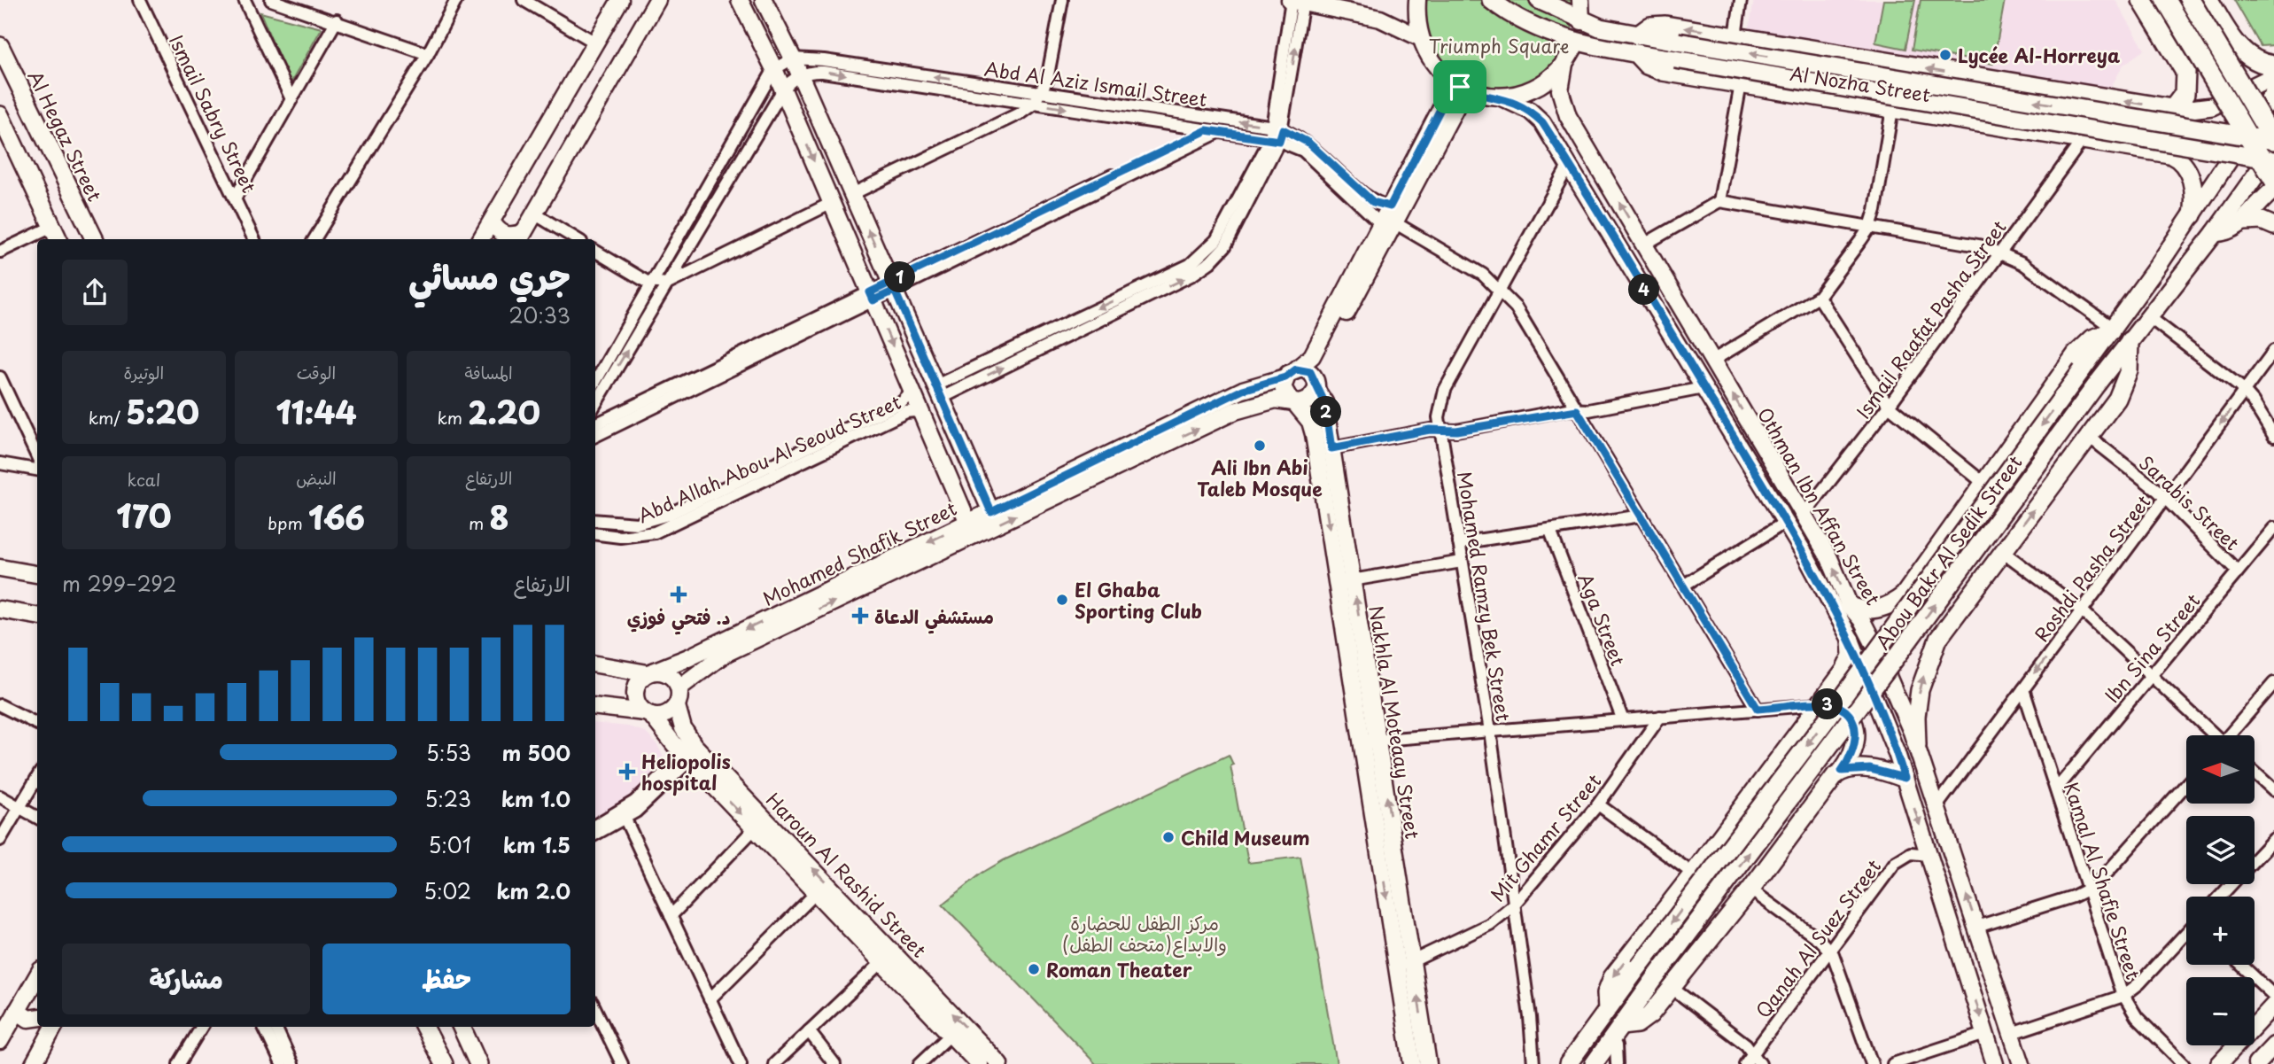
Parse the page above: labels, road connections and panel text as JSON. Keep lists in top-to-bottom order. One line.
{"streets":{"main road":["Al Nozha Street","Al Hegaz Street","Abou Bakr Al Sedik Street"],"street":["Abd Al Aziz Ismail Street","Ismail Sabry Street","Ismail Raafat Pasha Street","Abd Allah Abou Al Seoud Street","Sarabis Street","Othman Ibn Affan Street","Mohamed Shafik Street","Roshdi Pasha Street","Mohamed Ramzy Bek Street","Aga Street","Ibn Sina Street","Nakhla Al Moteaay Street","Mit Ghamr Street","Haroun Al Rashid Street","Kamal Al Shafie Street","Qanah Al Suez Street"]},"crossings":[["Abd Al Aziz Ismail Street","Mohamed Ramzy Bek Street"],["Al Nozha Street","Ismail Raafat Pasha Street"],["Ismail Raafat Pasha Street","Othman Ibn Affan Street"],["Sarabis Street","Roshdi Pasha Street"],["Sarabis Street","Ibn Sina Street"],["Othman Ibn Affan Street","Abou Bakr Al Sedik Street"],["Othman Ibn Affan Street","Roshdi Pasha Street"],["Othman Ibn Affan Street","Mohamed Ramzy Bek Street"],["Othman Ibn Affan Street","Qanah Al Suez Street"],["Mohamed Shafik Street","Nakhla Al Moteaay Street"],["Mohamed Shafik Street","Haroun Al Rashid Street"],["Roshdi Pasha Street","Kamal Al Shafie Street"],["Mohamed Ramzy Bek Street","Mit Ghamr Street"],["Ibn Sina Street","Kamal Al Shafie Street"],["Nakhla Al Moteaay Street","Mit Ghamr Street"]],"one_way":["Roshdi Pasha Street"],"parks":["Triumph Square","مركز الطفل للحضارة والابداع(متحف الطفل)"],"places":{"other":["Lycée Al-Horreya","Ali Ibn Abi Taleb Mosque","El Ghaba Sporting Club","Child Museum","Roman Theater"],"health":["د. فتحي فوزي","مستشفي الدعاة","Heliopolis hospital"]},"north":"left","page":{"heading":["جري مسائي","20:33"],"pins":["1","4","2","3"],"stats":[["المسافة","2.20 km"],["الوقت","11:44"],["الوتيرة","5:20 /km"],["الارتفاع","8 m"],["النبض","166 bpm"],["kcal","170"]],"chart":["الارتفاع","292–299 m"],"list":[{"name":"500 m","note":"5:53"},{"name":"1.0 km","note":"5:23"},{"name":"1.5 km","note":"5:01"},{"name":"2.0 km","note":"5:02"}],"map_buttons":["+","−"],"buttons":["حفظ","مشاركة"]}}
